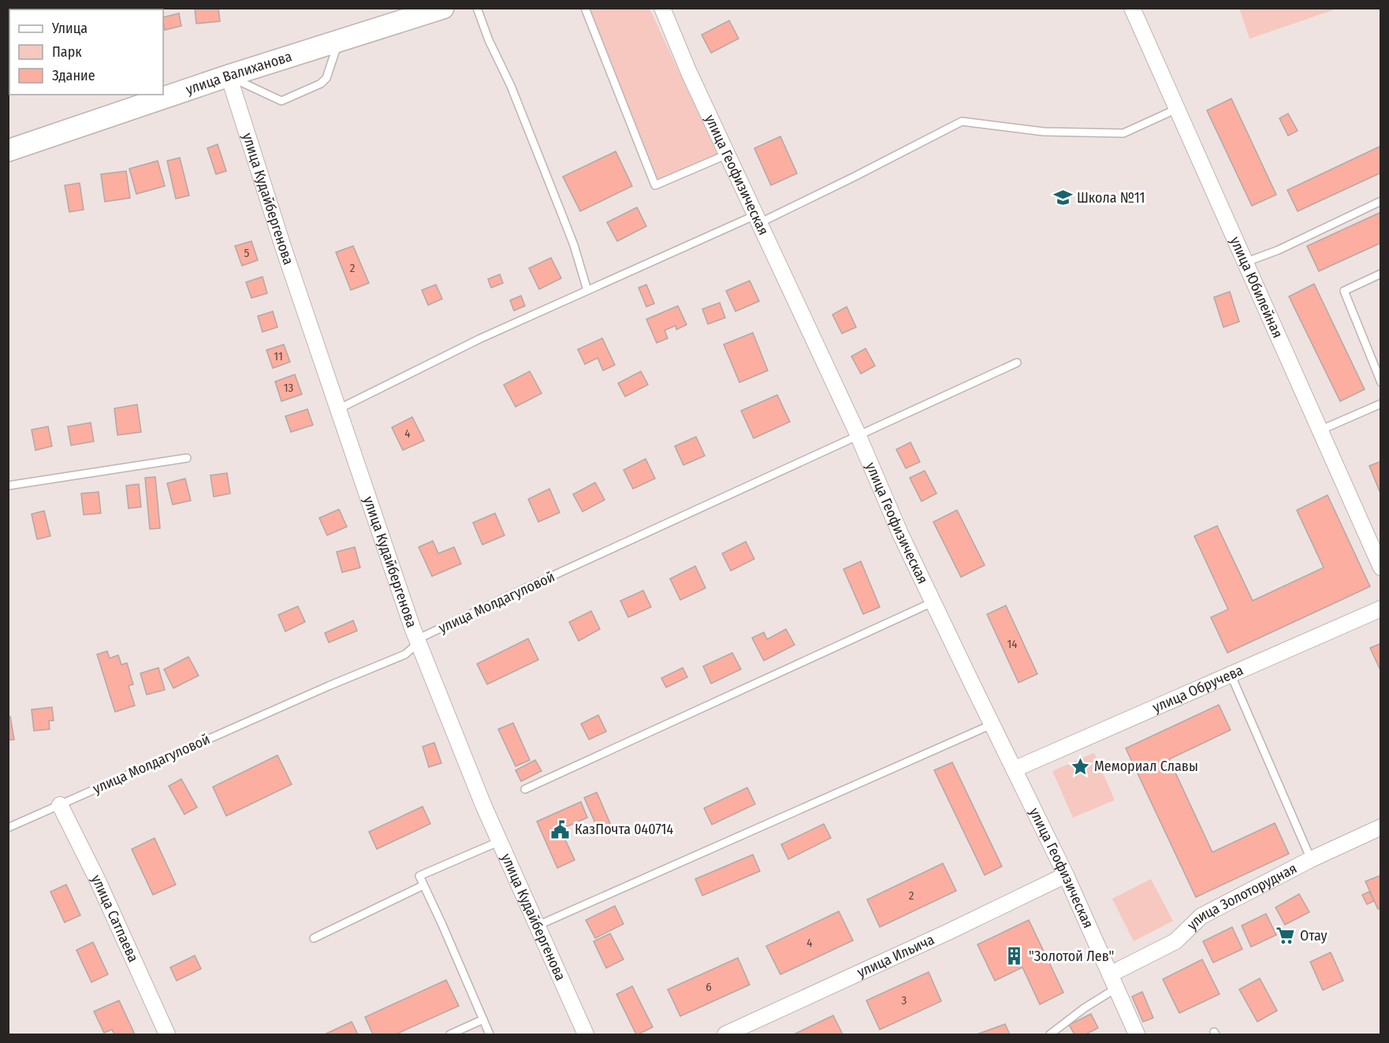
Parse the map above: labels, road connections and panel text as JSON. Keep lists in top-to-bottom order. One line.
{"streets":{"main road":["улица Валиханова"],"street":["улица Геофизическая","улица Кудайбергенова","улица Юбилейная","улица Обручева","улица Золоторудная","улица Сатпаева","улица Ильича"],"lane":["улица Молдагуловой"]},"crossings":[["улица Валиханова","улица Кудайбергенова"],["улица Геофизическая","улица Молдагуловой"],["улица Геофизическая","улица Обручева"],["улица Геофизическая","улица Золоторудная"],["улица Геофизическая","улица Ильича"],["улица Кудайбергенова","улица Молдагуловой"],["улица Молдагуловой","улица Сатпаева"]],"places":{"school or university":["Школа №11"],"place":["Мемориал Славы"],"public building":["КазПочта 040714"],"supermarket":["Отау"],"building":["\"Золотой Лев\""]},"house_numbers":["5","2","11","13","4","14","2","4","6","3"],"legend":["Улица","Парк","Здание"]}
